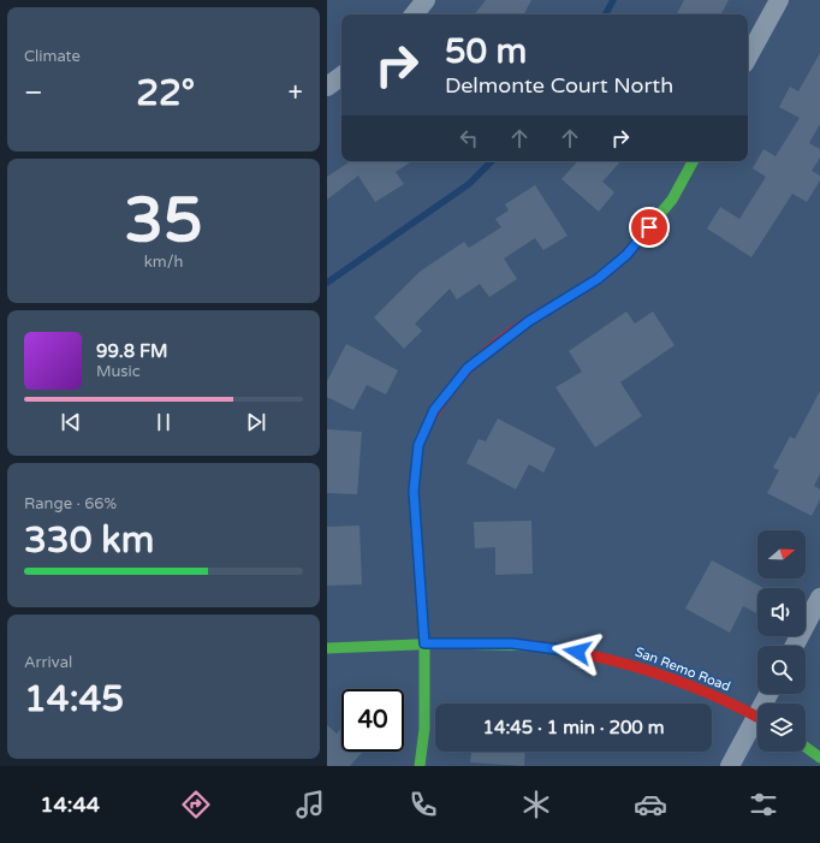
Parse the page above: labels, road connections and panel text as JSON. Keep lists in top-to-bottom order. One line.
{"streets":{"street":["San Remo Road"]},"north":"right","page":{"tile":["Climate",["35","km/h"],["Range · 66%","330 km"],["Arrival","14:45"]],"turn":["50 m","Delmonte Court North"],"heat":["−","22°","+"],"song":["99.8 FM","Music"],"limit":"40","trip":"14:45 · 1 min · 200 m","tabs":"14:44"}}
